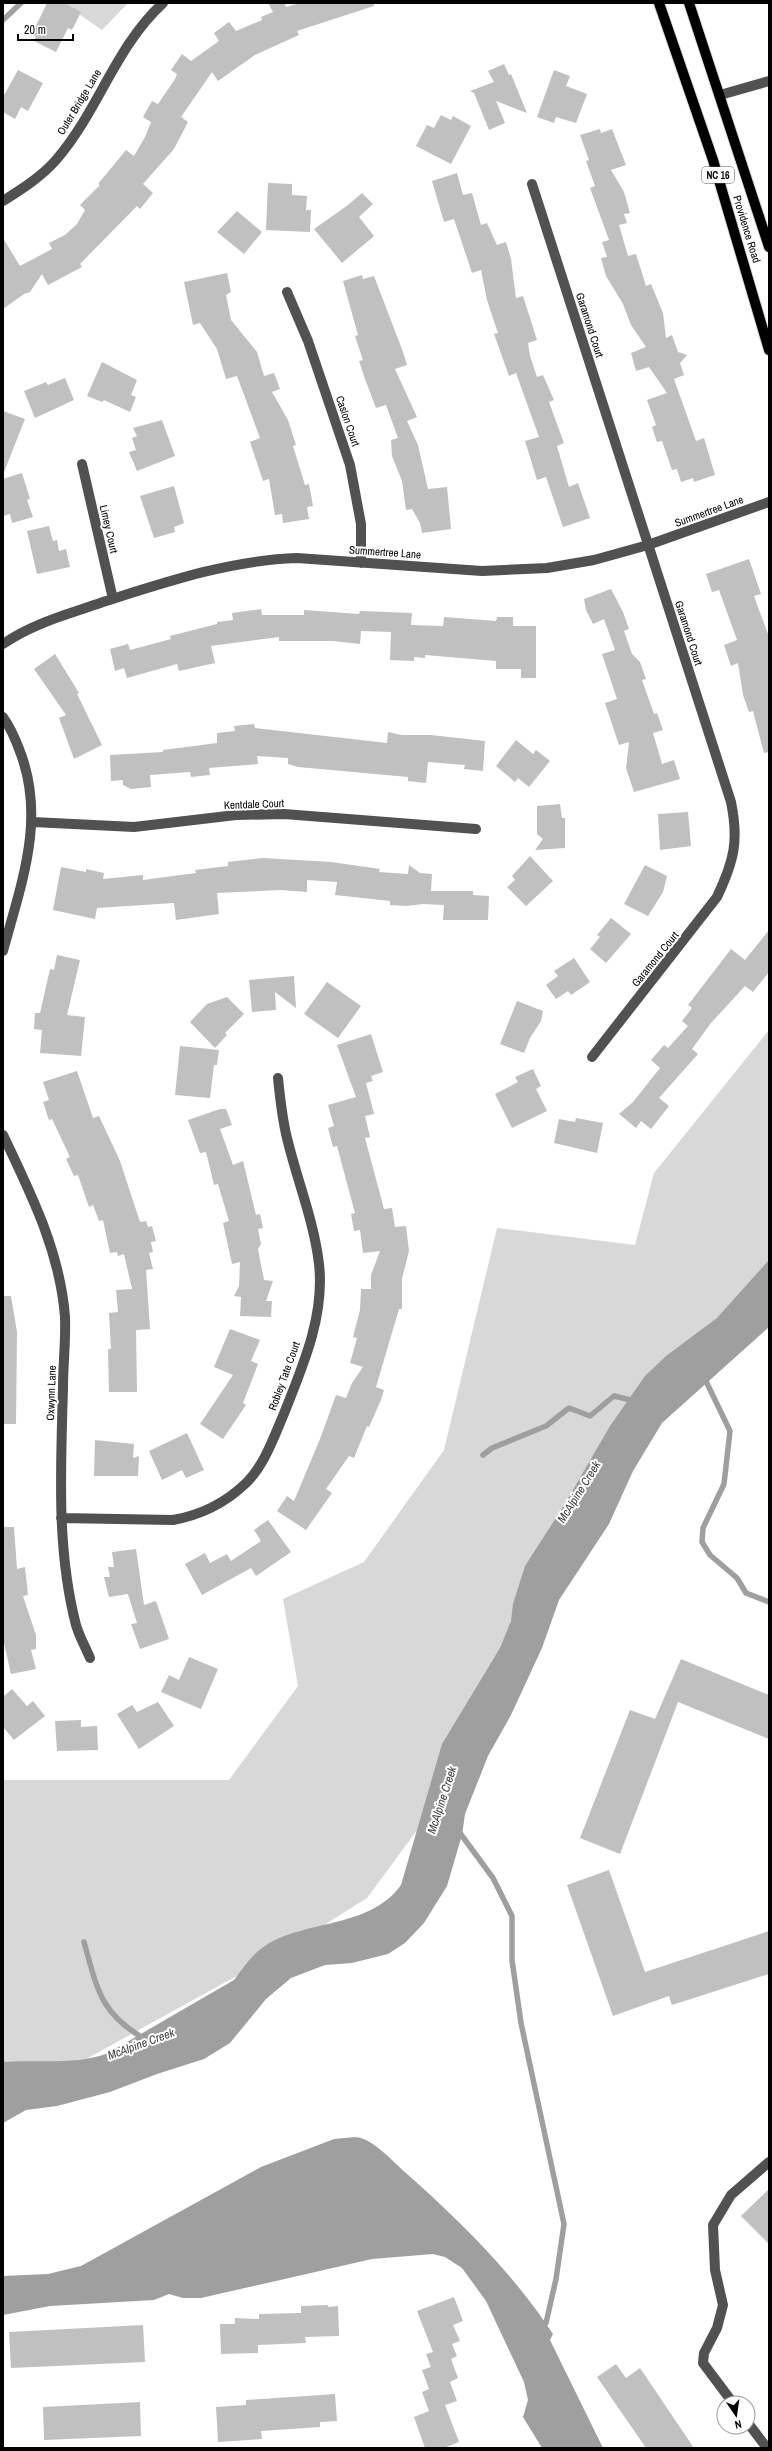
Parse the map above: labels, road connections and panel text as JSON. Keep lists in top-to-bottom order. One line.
{"streets":{"main road":["NC 16","Providence Road"],"street":["Outer Bridge Lane","Garamond Court","Caslon Court","Summertree Lane","Limey Court","Kentdale Court","Robley Tate Court","Oxwynn Lane"]},"crossings":[["Garamond Court","Summertree Lane"],["Caslon Court","Summertree Lane"],["Summertree Lane","Limey Court"],["Robley Tate Court","Oxwynn Lane"]],"water":["McAlpine Creek"],"scale_bar":"20 m","north":"bottom"}
